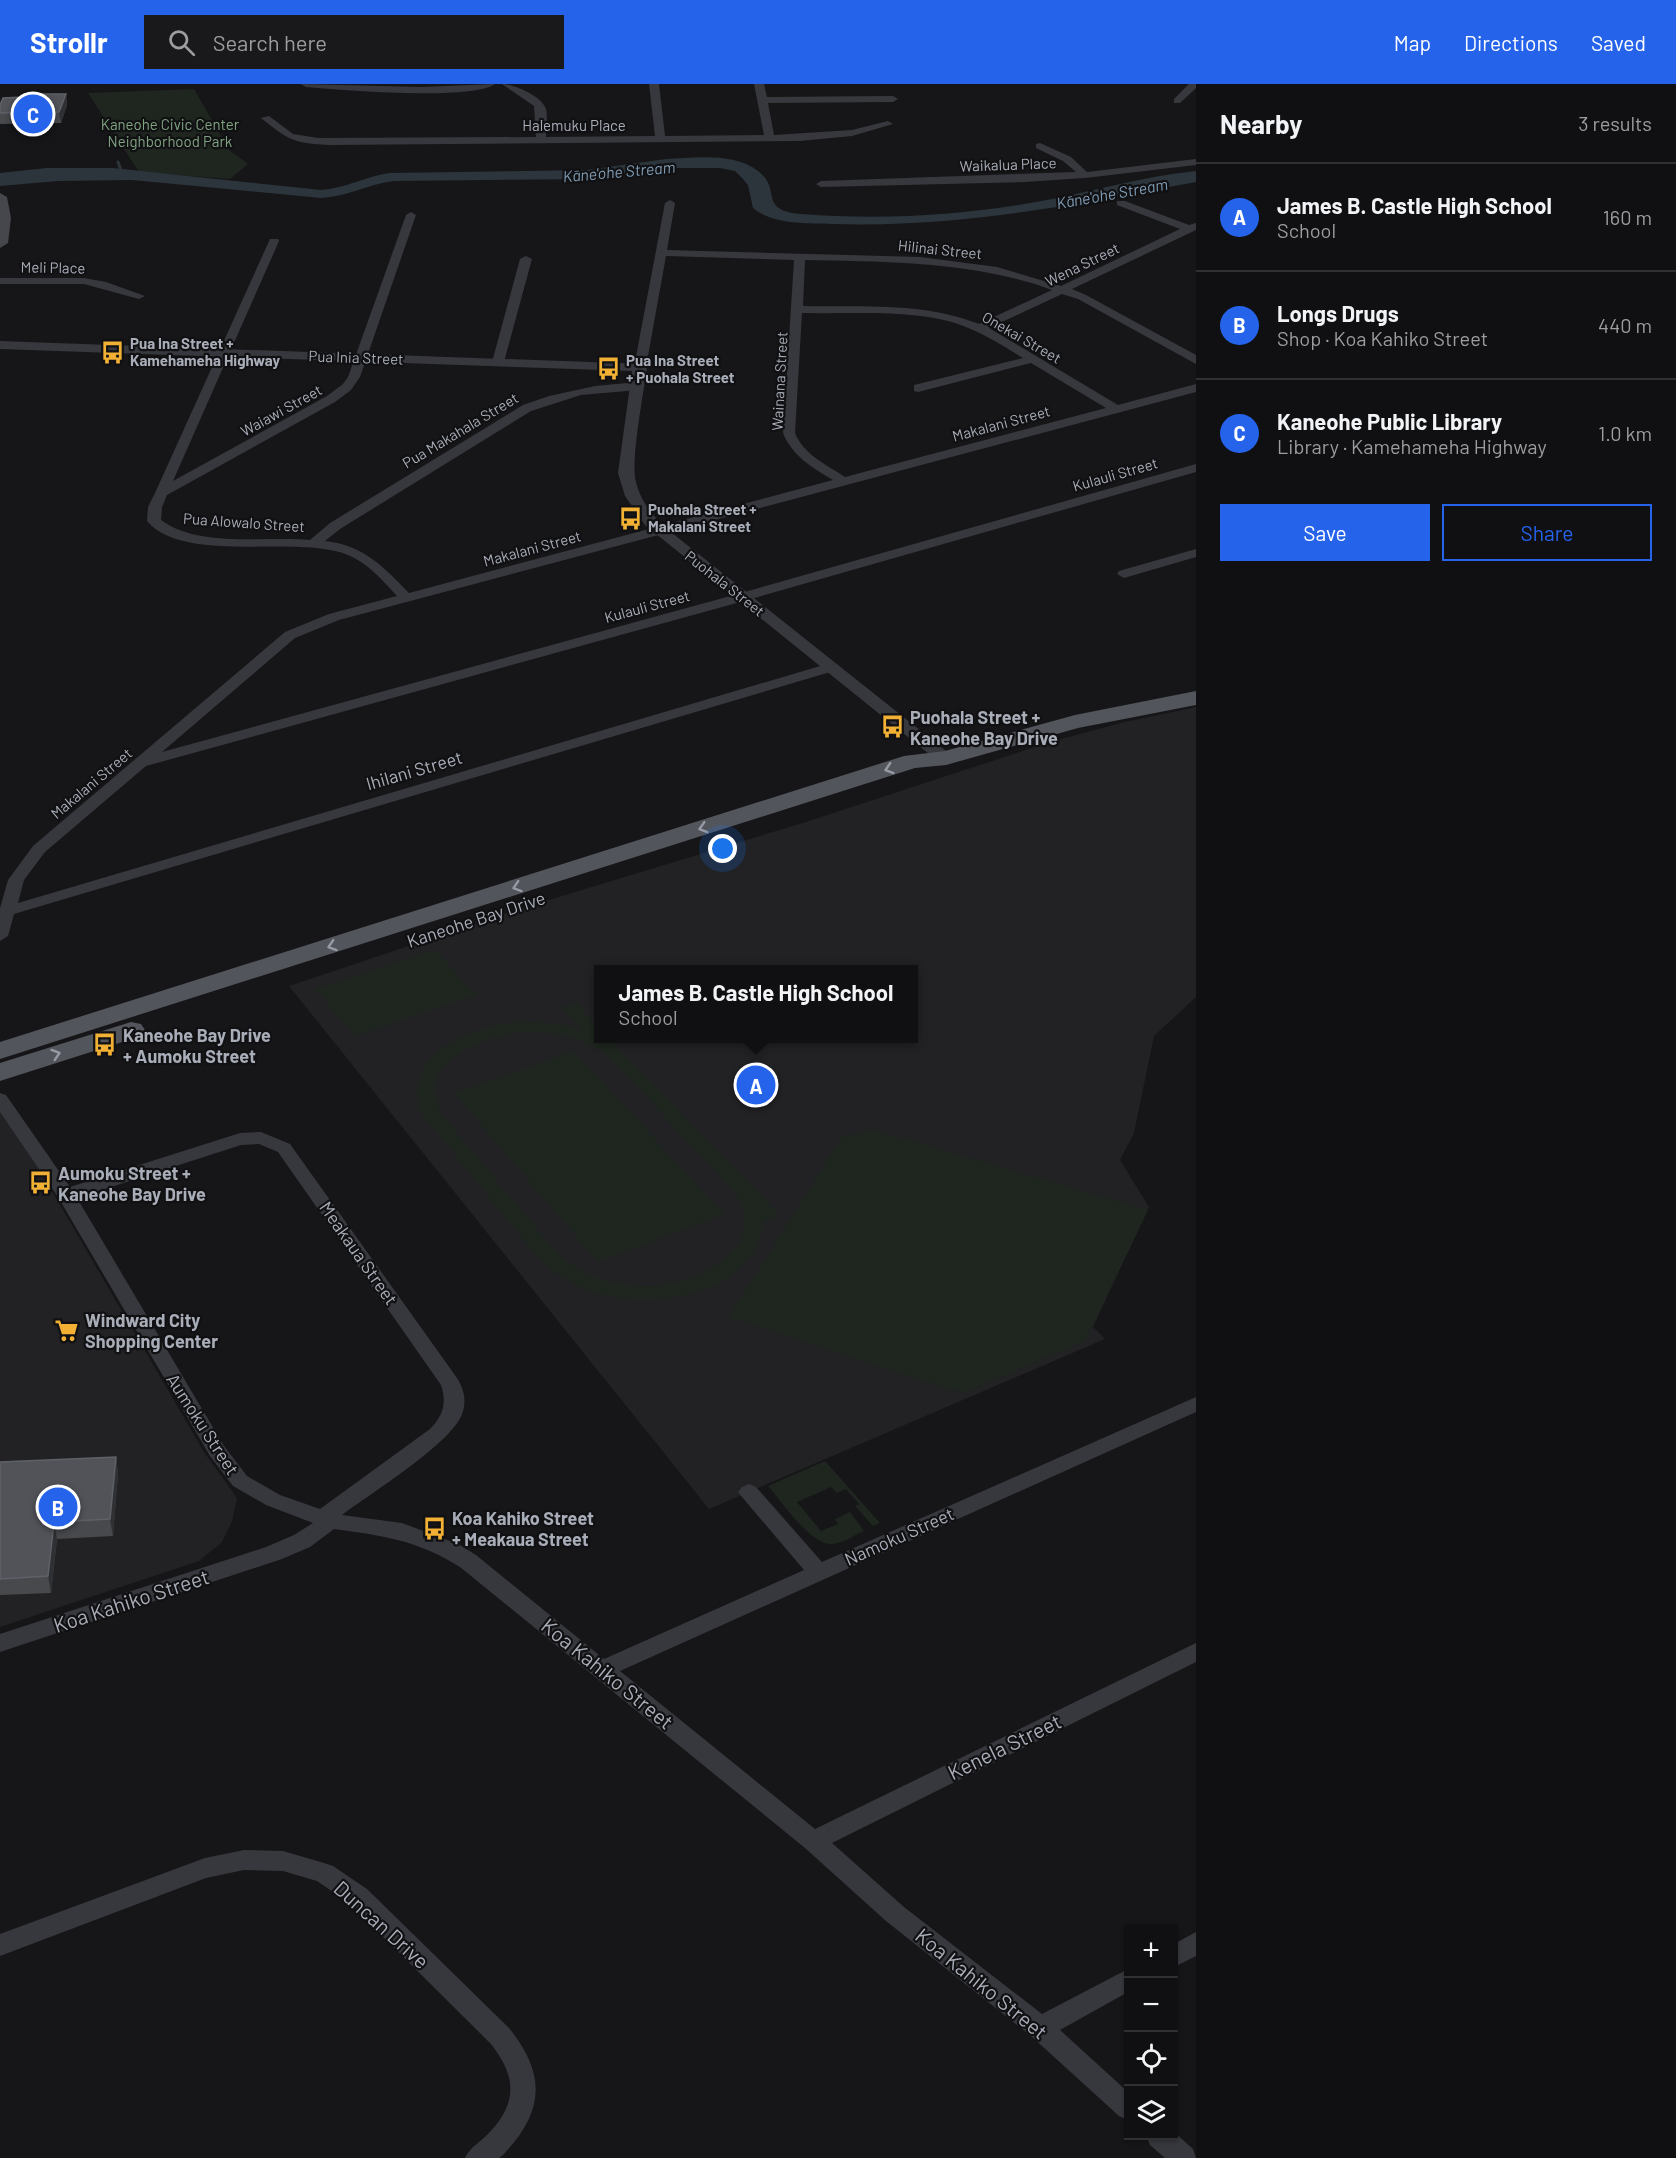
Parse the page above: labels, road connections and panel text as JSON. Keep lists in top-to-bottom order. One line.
{"streets":{"main road":["Kaneohe Bay Drive"],"street":["Halemuku Place","Waikalua Place","Hilinai Street","Wena Street","Meli Place","Onekai Street","Pua Inia Street","Wainana Street","Waiawi Street","Makalani Street","Pua Makahala Street","Kulauli Street","Pua Alowalo Street","Puohala Street","Ihilani Street","Meakaua Street","Aumoku Street","Namoku Street","Koa Kahiko Street","Kenela Street","Duncan Drive"]},"crossings":[["Hilinai Street","Wena Street"],["Hilinai Street","Wainana Street"],["Hilinai Street","Puohala Street"],["Wena Street","Onekai Street"],["Onekai Street","Wainana Street"],["Onekai Street","Makalani Street"],["Pua Inia Street","Waiawi Street"],["Pua Inia Street","Pua Alowalo Street"],["Pua Inia Street","Puohala Street"],["Wainana Street","Makalani Street"],["Waiawi Street","Pua Alowalo Street"],["Makalani Street","Kulauli Street"],["Makalani Street","Pua Alowalo Street"],["Makalani Street","Puohala Street"],["Makalani Street","Ihilani Street"],["Pua Makahala Street","Pua Alowalo Street"],["Pua Makahala Street","Puohala Street"],["Kulauli Street","Puohala Street"],["Puohala Street","Ihilani Street"],["Puohala Street","Kaneohe Bay Drive"],["Meakaua Street","Aumoku Street"],["Meakaua Street","Koa Kahiko Street"],["Aumoku Street","Koa Kahiko Street"],["Namoku Street","Koa Kahiko Street"],["Koa Kahiko Street","Kenela Street"]],"water":["Kāne'ohe Stream"],"parks":["Kaneohe Civic Center Neighborhood Park"],"places":{"bus stop":["Pua Ina Street + Kamehameha Highway","Pua Ina Street + Puohala Street","Puohala Street + Makalani Street","Puohala Street + Kaneohe Bay Drive","Kaneohe Bay Drive + Aumoku Street","Aumoku Street + Kaneohe Bay Drive","Koa Kahiko Street + Meakaua Street"],"supermarket":["Windward City Shopping Center"]},"page":{"header":"Strollr","search":"Search here","nav":["Map","Directions","Saved"],"heading":["Nearby","3 results"],"pins":["C","A","B"],"list":[{"mark":"A","name":"James B. Castle High School","note":"School","value":"160 m"},{"mark":"B","name":"Longs Drugs","note":"Shop · Koa Kahiko Street","value":"440 m"},{"mark":"C","name":"Kaneohe Public Library","note":"Library · Kamehameha Highway","value":"1.0 km"}],"buttons":["Save","Share"],"popup":["James B. Castle High School","School"],"map_buttons":["+","−"]}}
